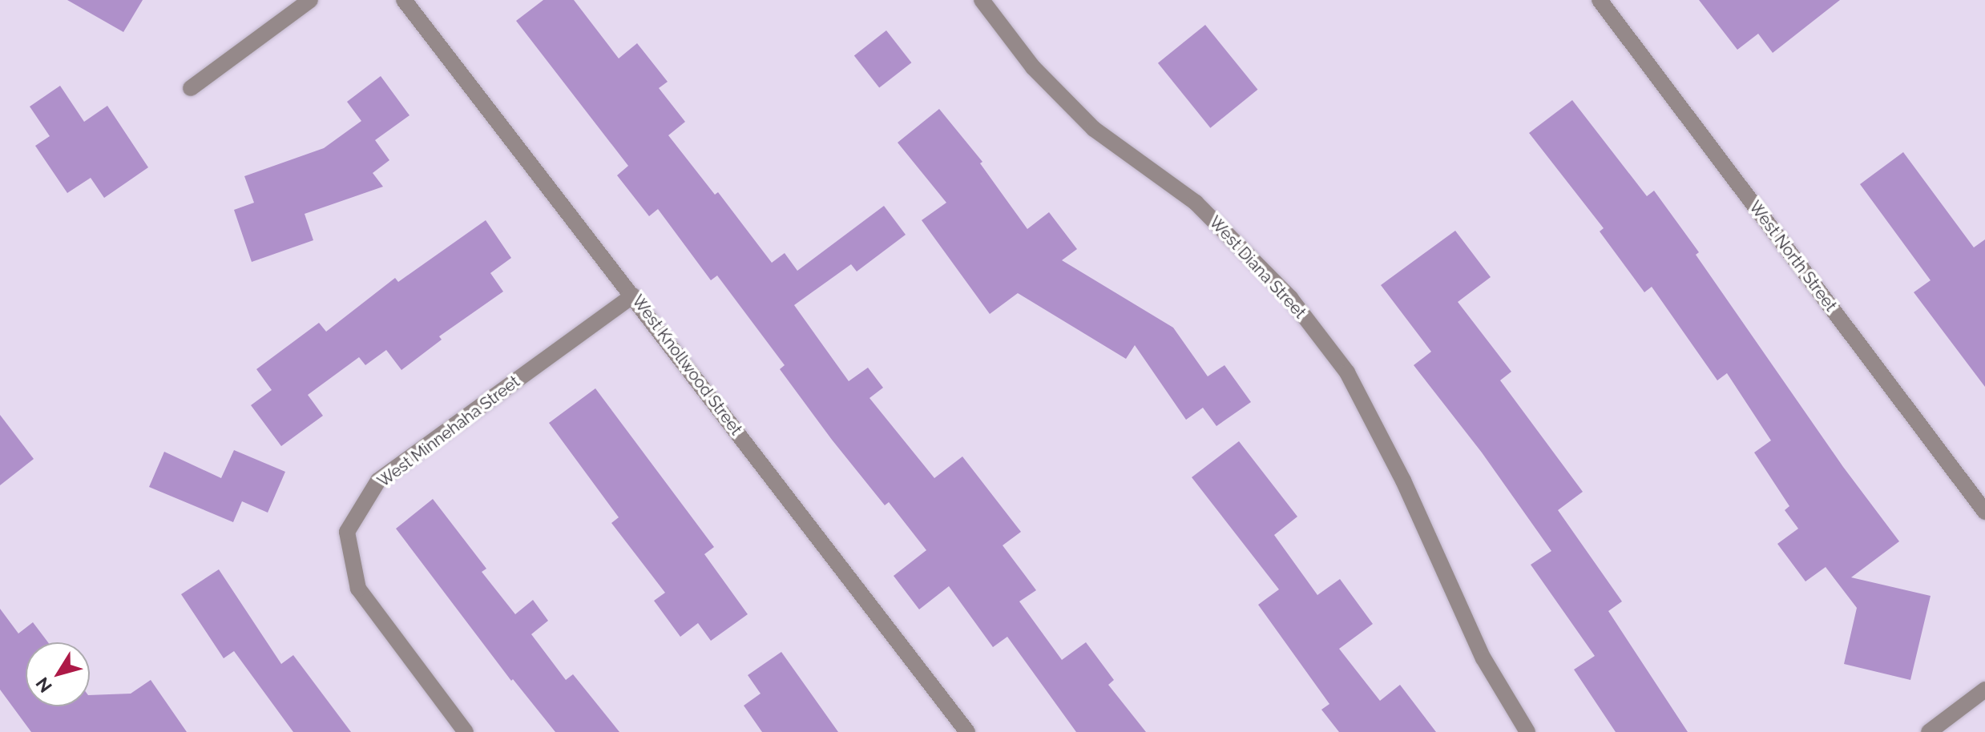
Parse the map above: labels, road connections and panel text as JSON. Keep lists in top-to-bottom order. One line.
{"streets":{"street":["West North Street","West Diana Street","West Knollwood Street","West Minnehaha Street"]},"crossings":[["West Knollwood Street","West Minnehaha Street"]],"north":"bottom left"}
